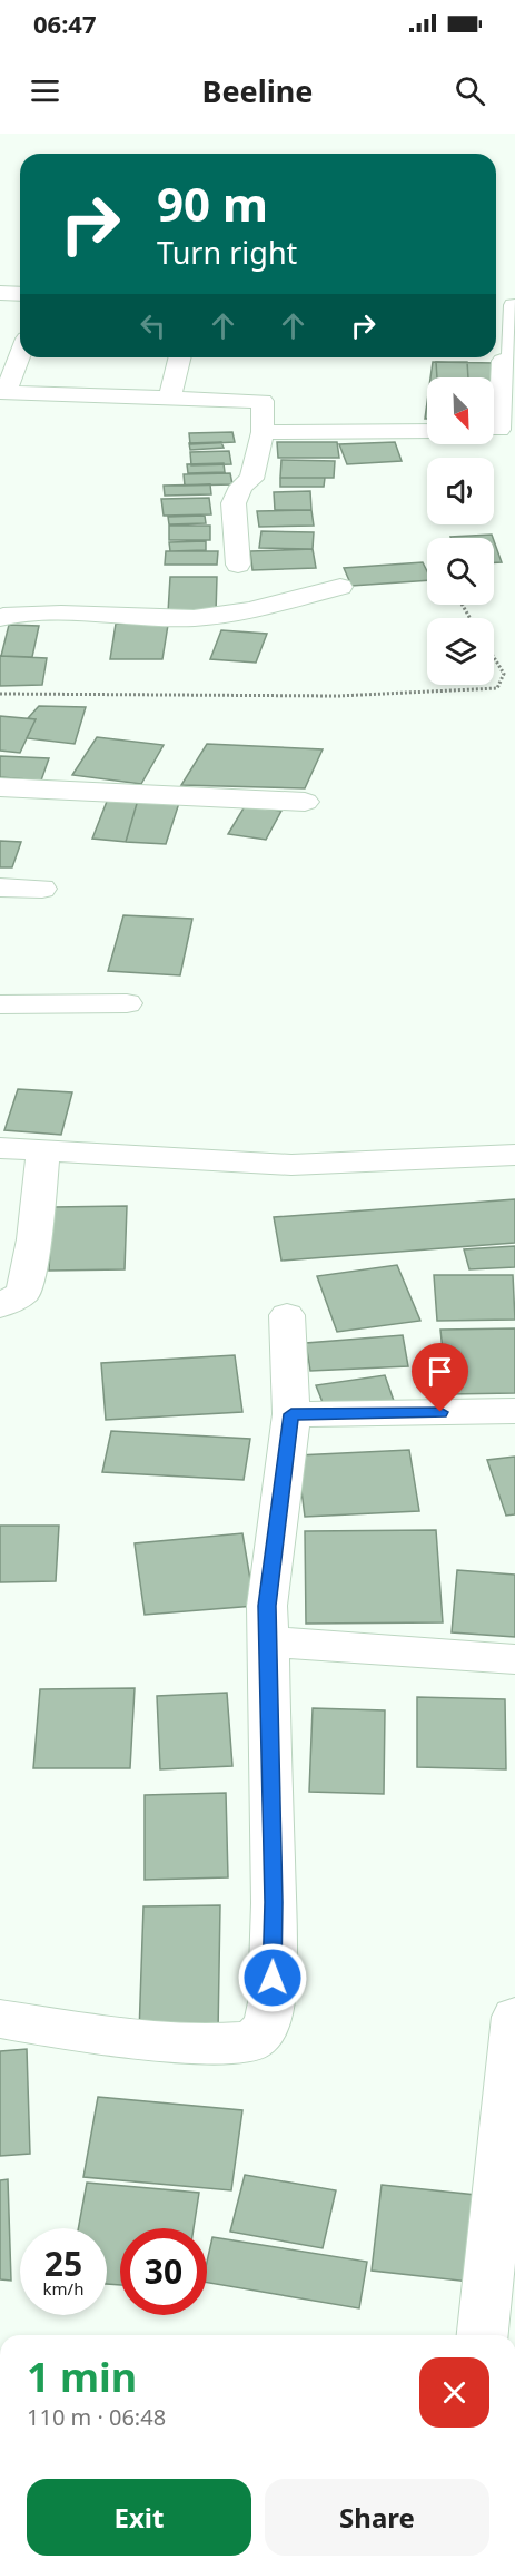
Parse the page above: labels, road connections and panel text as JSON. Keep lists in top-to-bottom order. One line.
{"north":"bottom right","page":{"status":"06:47","header":"Beeline","turn":["90 m","Turn right"],"speed":"25 km/h","limit":"30","heading":["1 min","110 m · 06:48"],"buttons":["Exit","Share"]}}
